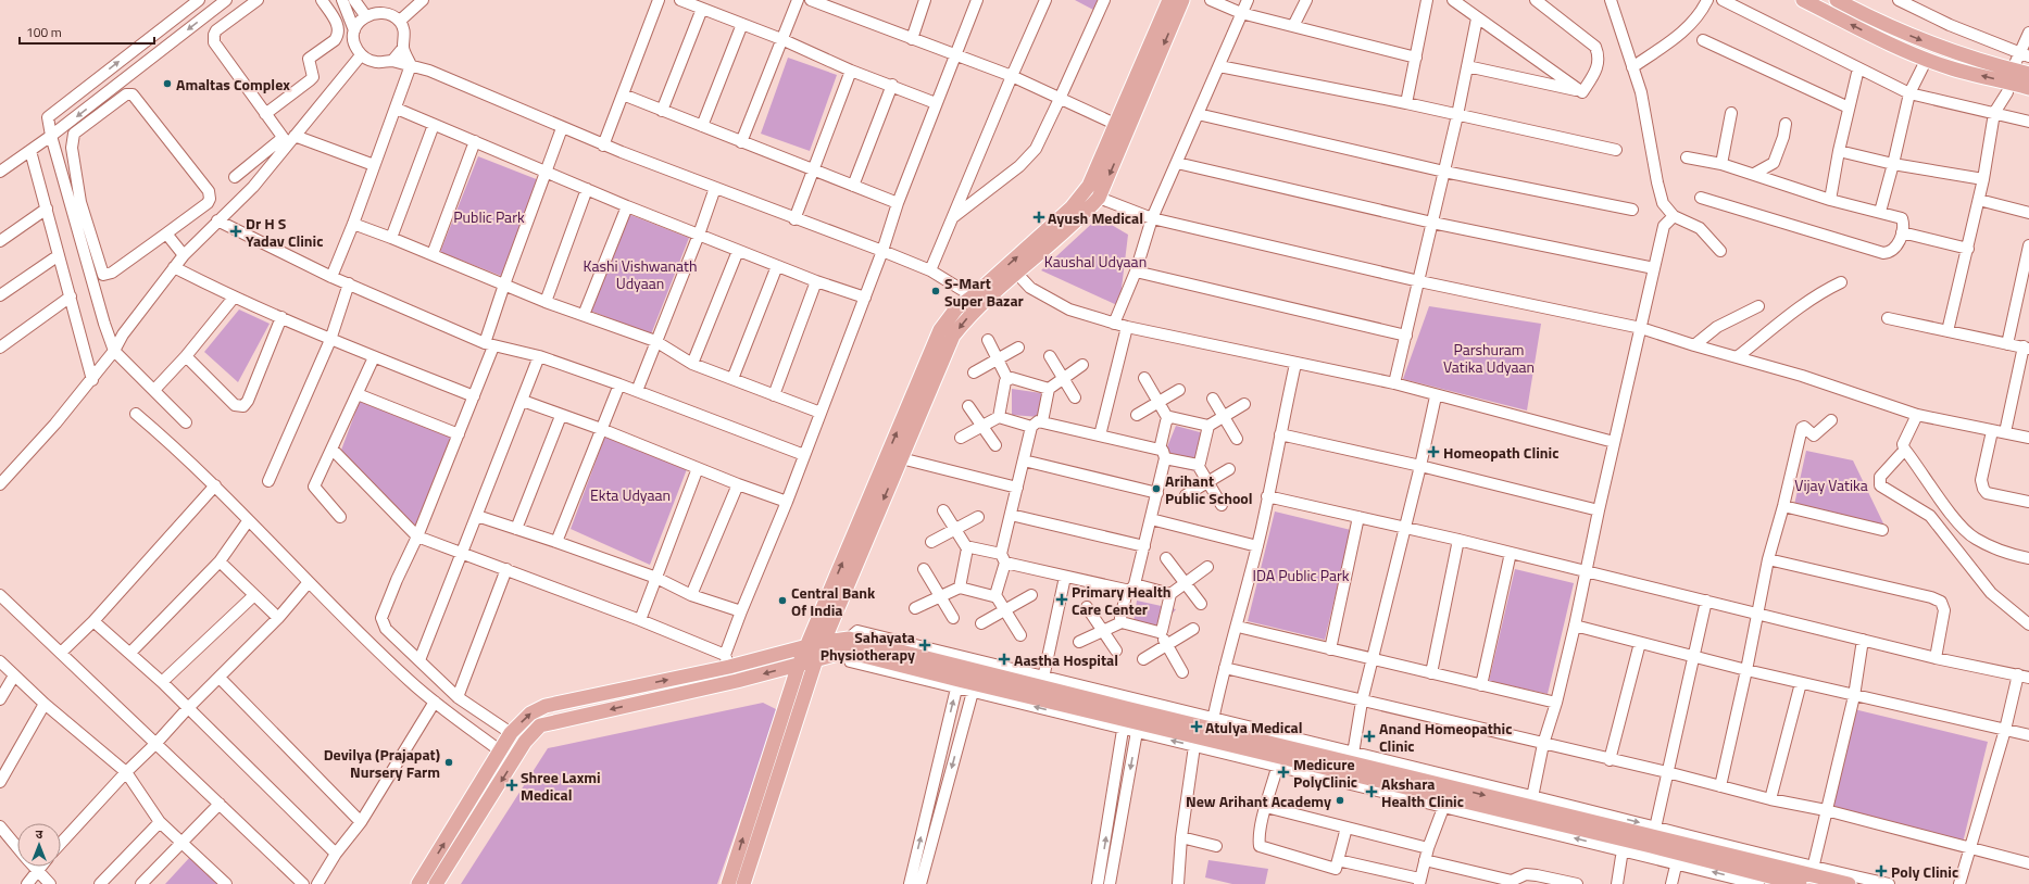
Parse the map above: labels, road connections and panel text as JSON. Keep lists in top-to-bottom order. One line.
{"parks":["Public Park","Kaushal Udyaan","Kashi Vishwanath Udyaan","Parshuram Vatika Udyaan","Vijay Vatika","Ekta Udyaan","IDA Public Park"],"places":{"other":["Amaltas Complex","S-Mart Super Bazar","Arihant Public School","Central Bank Of India","Devilya (Prajapat) Nursery Farm","New Arihant Academy"],"health":["Ayush Medical","Dr H S Yadav Clinic","Homeopath Clinic","Primary Health Care Center","Sahayata Physiotherapy","Aastha Hospital","Atulya Medical","Anand Homeopathic Clinic","Medicure PolyClinic","Shree Laxmi Medical","Akshara Health Clinic","Poly Clinic"]},"scale_bar":"100 m","north":"top"}
